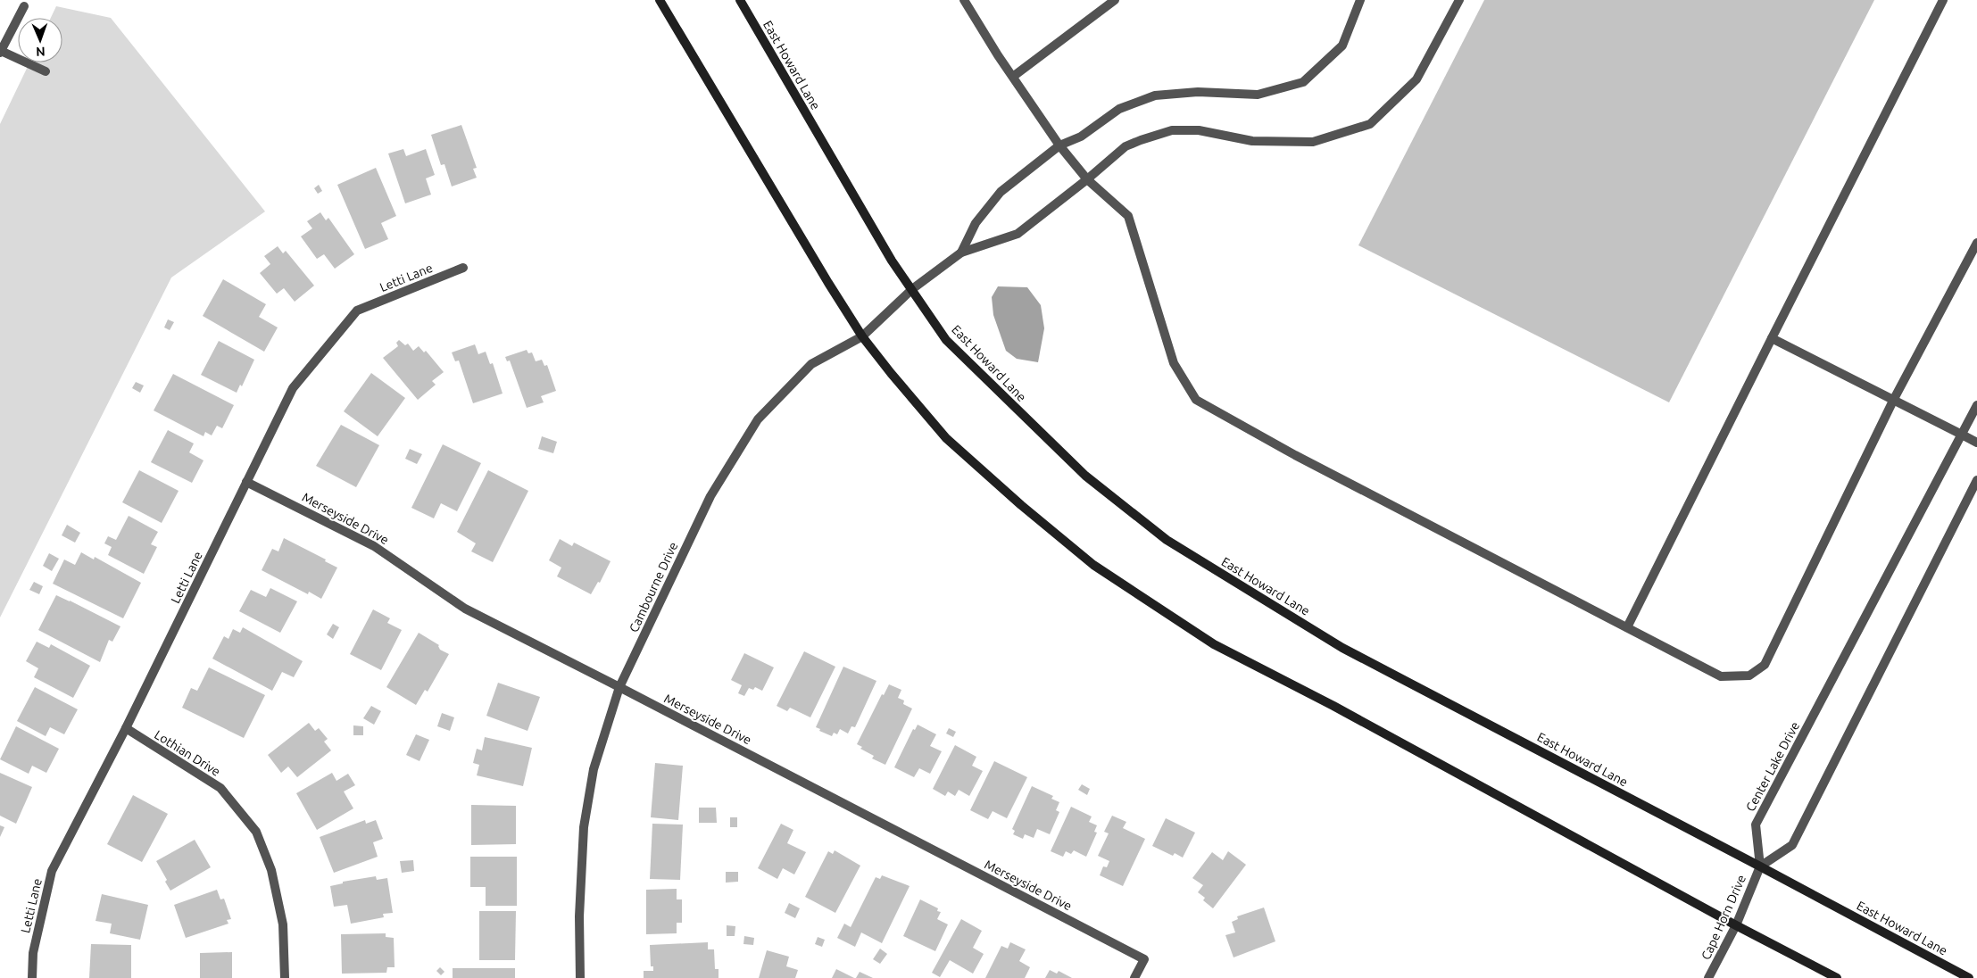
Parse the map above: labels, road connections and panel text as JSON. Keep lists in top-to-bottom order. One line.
{"streets":{"main road":["East Howard Lane"],"street":["Letti Lane","Merseyside Drive","Cambourne Drive","Lothian Drive","Center Lake Drive","Cape Horn Drive"]},"crossings":[["East Howard Lane","Cambourne Drive"],["East Howard Lane","Center Lake Drive"],["East Howard Lane","Cape Horn Drive"],["Letti Lane","Merseyside Drive"],["Letti Lane","Lothian Drive"],["Merseyside Drive","Cambourne Drive"],["Center Lake Drive","Cape Horn Drive"]],"north":"bottom"}
